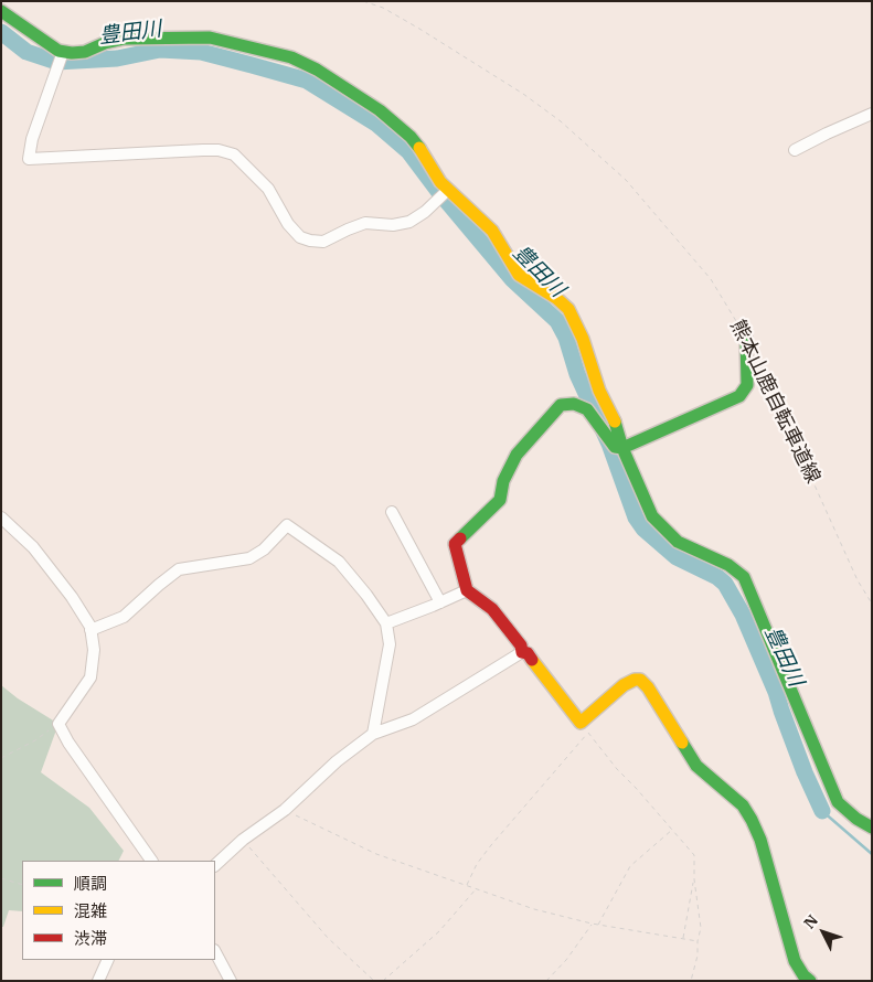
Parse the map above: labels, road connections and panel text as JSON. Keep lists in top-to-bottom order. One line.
{"streets":{"path":["熊本山鹿自転車道線"]},"water":["豊田川"],"legend":["順調","混雑","渋滞"],"north":"top left"}
